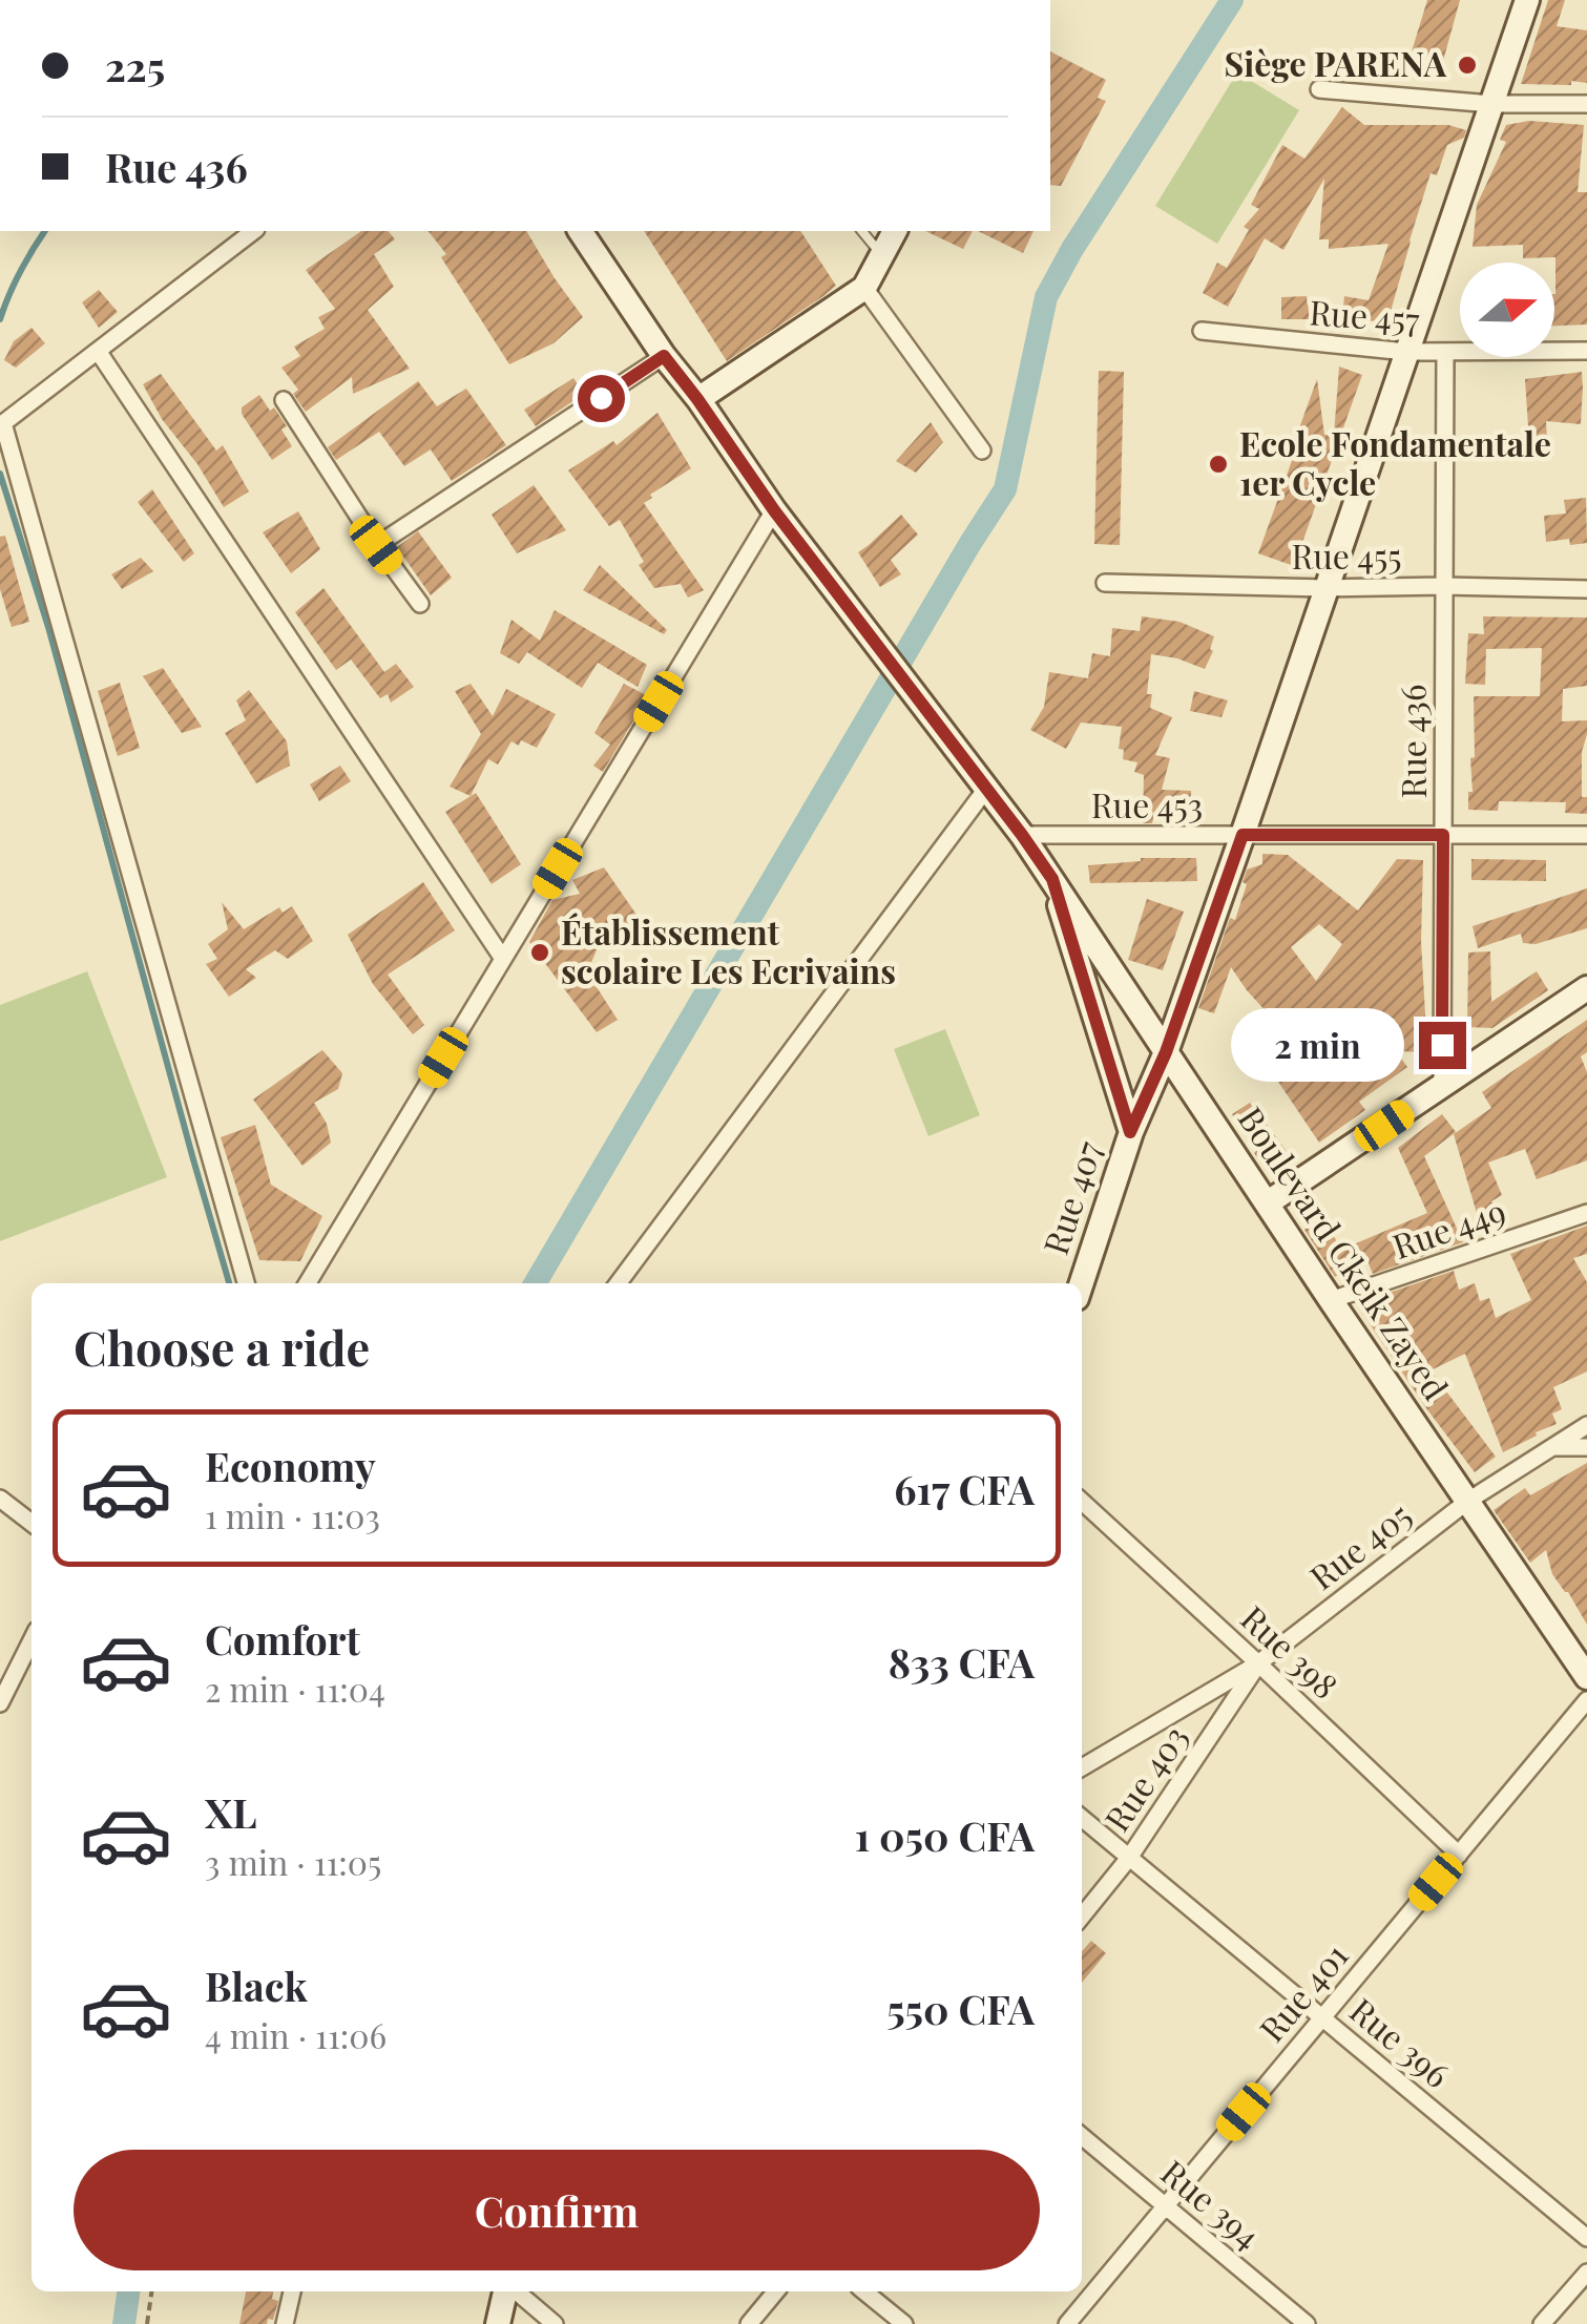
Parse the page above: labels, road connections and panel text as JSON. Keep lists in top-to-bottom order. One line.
{"streets":{"main road":["Rue 407","Boulevard Ckeik Zayed"],"street":["Rue 457","Rue 455","Rue 436","Rue 453","Rue 449","Rue 405","Rue 398","Rue 403","Rue 401","Rue 396","Rue 394"]},"crossings":[["Rue 457","Rue 436"],["Rue 455","Rue 436"],["Rue 436","Rue 453"],["Rue 453","Boulevard Ckeik Zayed"],["Rue 407","Boulevard Ckeik Zayed"],["Rue 449","Boulevard Ckeik Zayed"],["Boulevard Ckeik Zayed","Rue 405"],["Rue 405","Rue 398"],["Rue 405","Rue 403"],["Rue 398","Rue 403"],["Rue 398","Rue 401"],["Rue 403","Rue 396"],["Rue 401","Rue 396"],["Rue 401","Rue 394"]],"places":["Siège PARENA","Ecole Fondamentale 1er Cycle","Établissement scolaire Les Ecrivains"],"north":"right","page":{"banner":["225","Rue 436"],"bubble":"2 min","heading":"Choose a ride","list":[{"name":"Economy","note":"1 min · 11:03","value":"617 CFA"},{"name":"Comfort","note":"2 min · 11:04","value":"833 CFA"},{"name":"XL","note":"3 min · 11:05","value":"1 050 CFA"},{"name":"Black","note":"4 min · 11:06","value":"550 CFA"}],"buttons":"Confirm"}}
